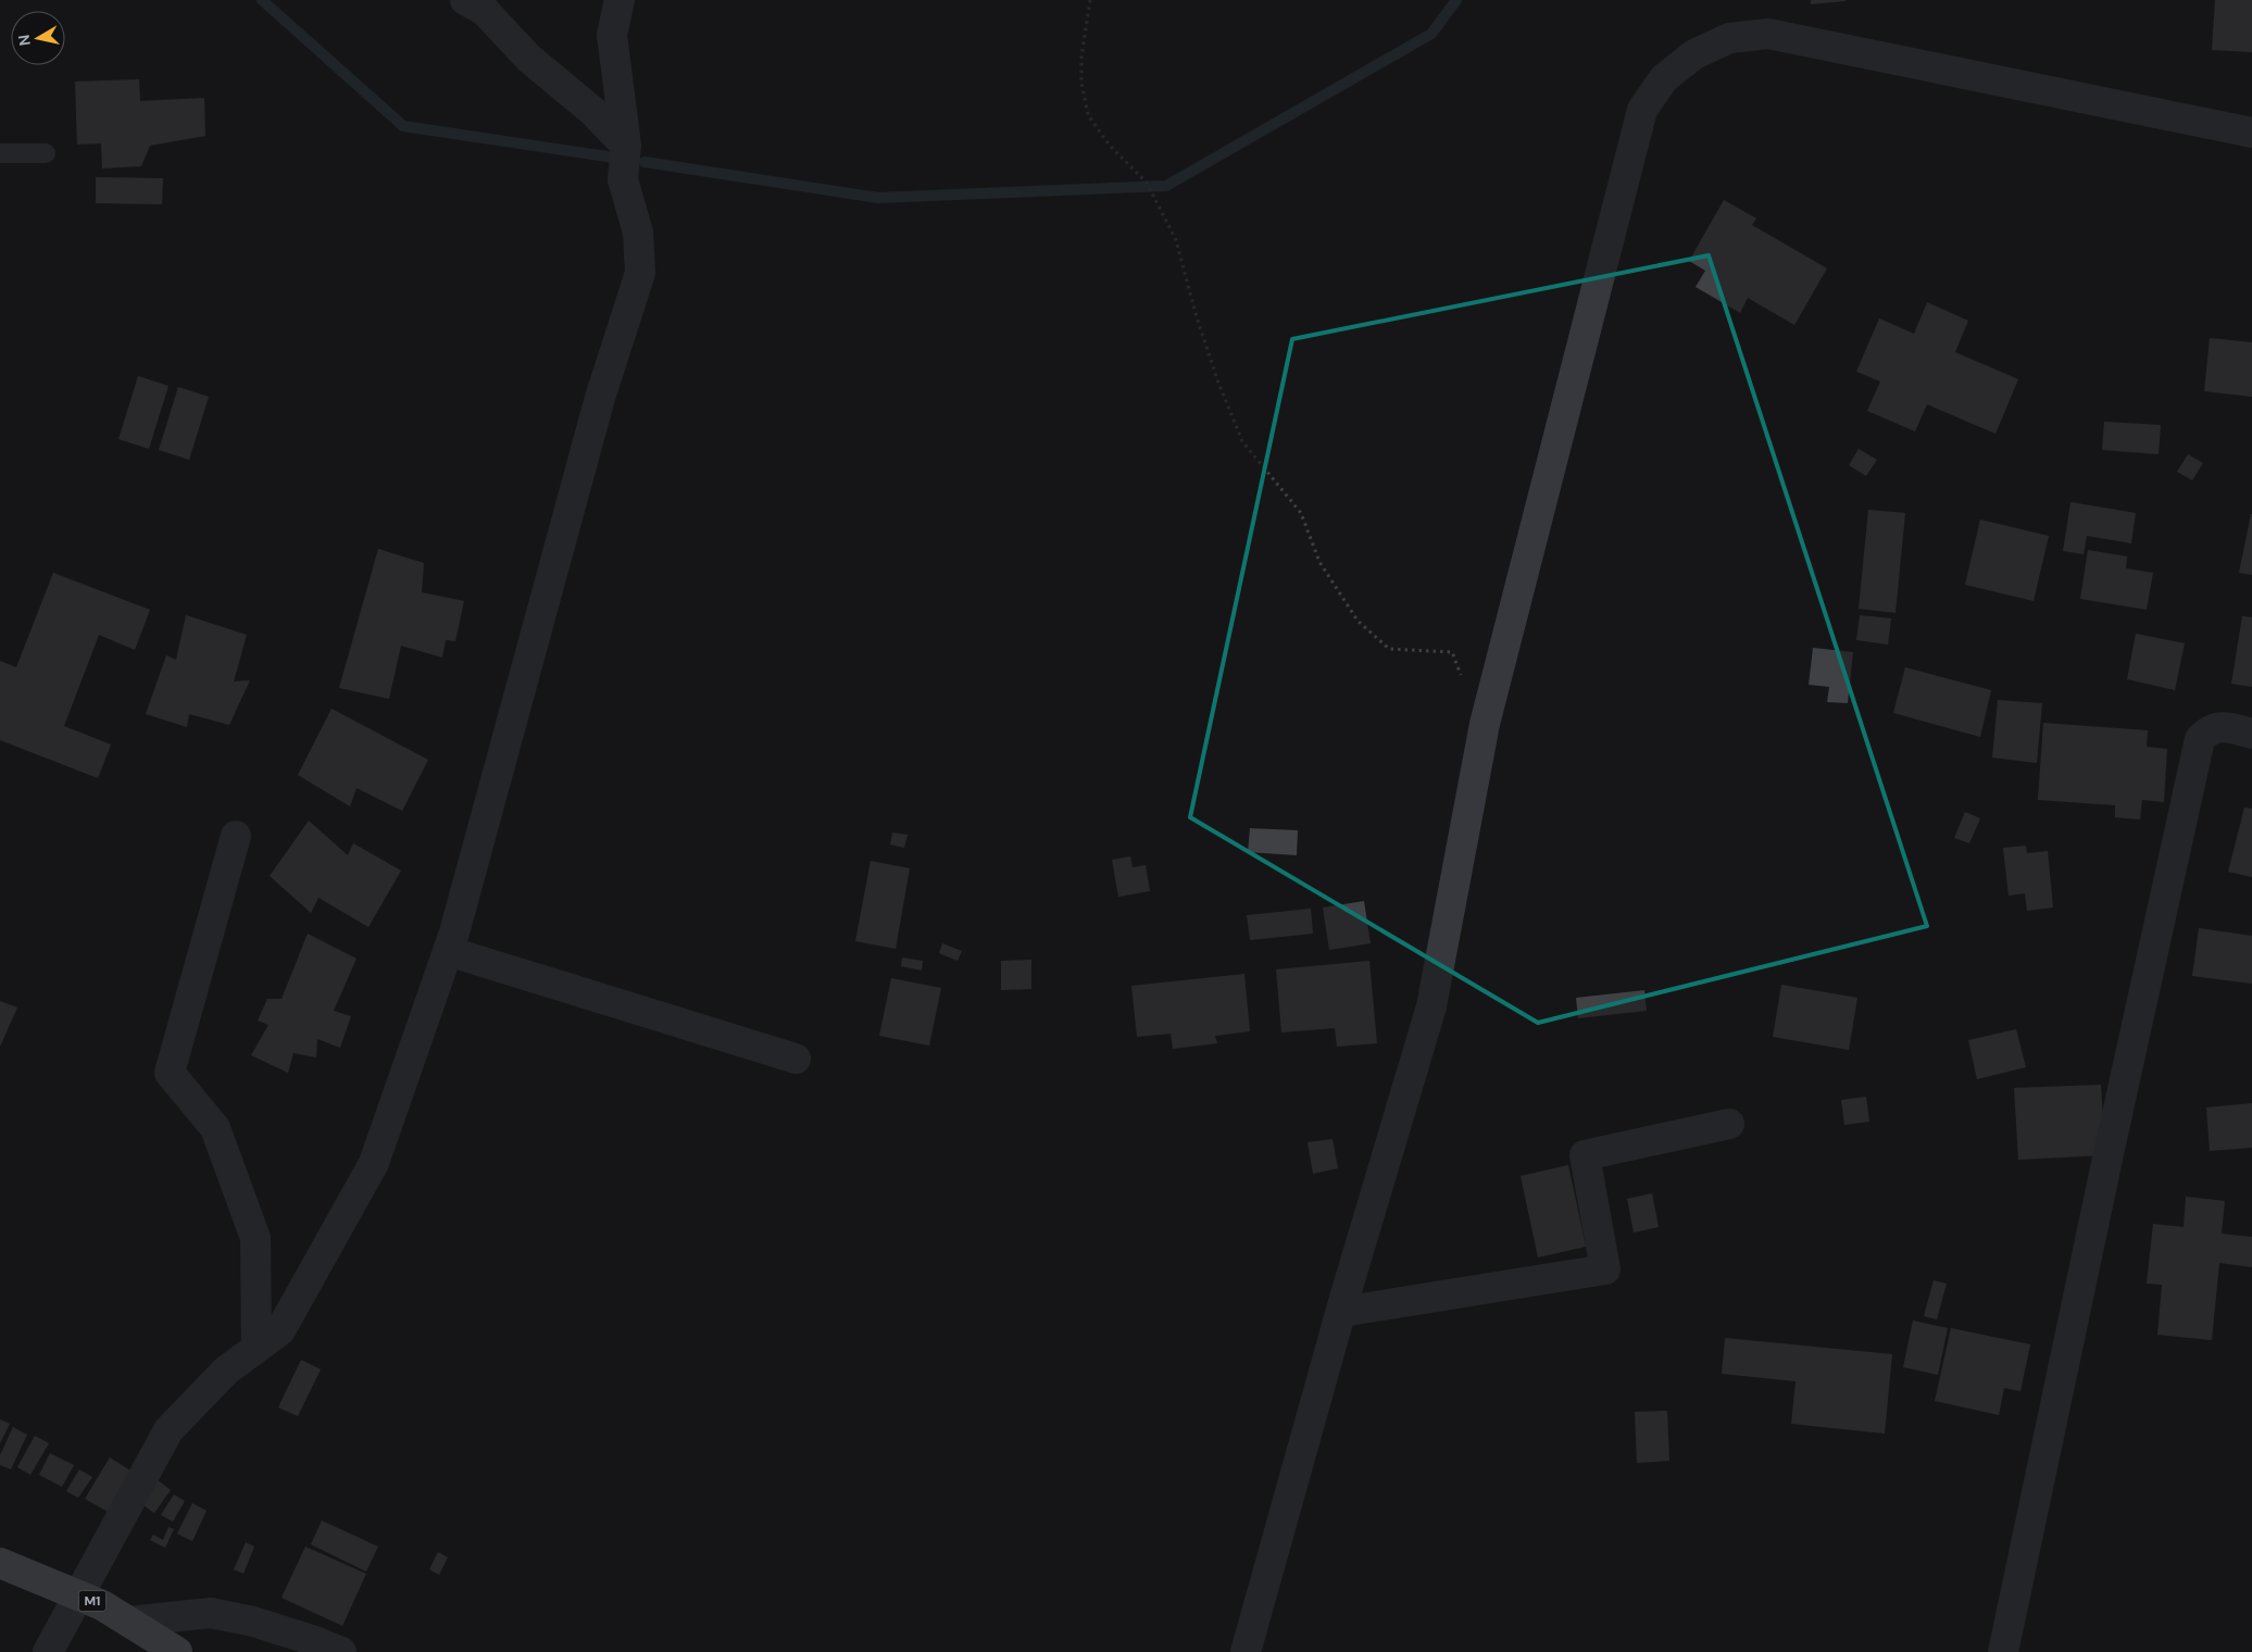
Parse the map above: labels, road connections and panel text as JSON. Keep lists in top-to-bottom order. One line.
{"streets":{"highway":["M1"]},"north":"left"}
